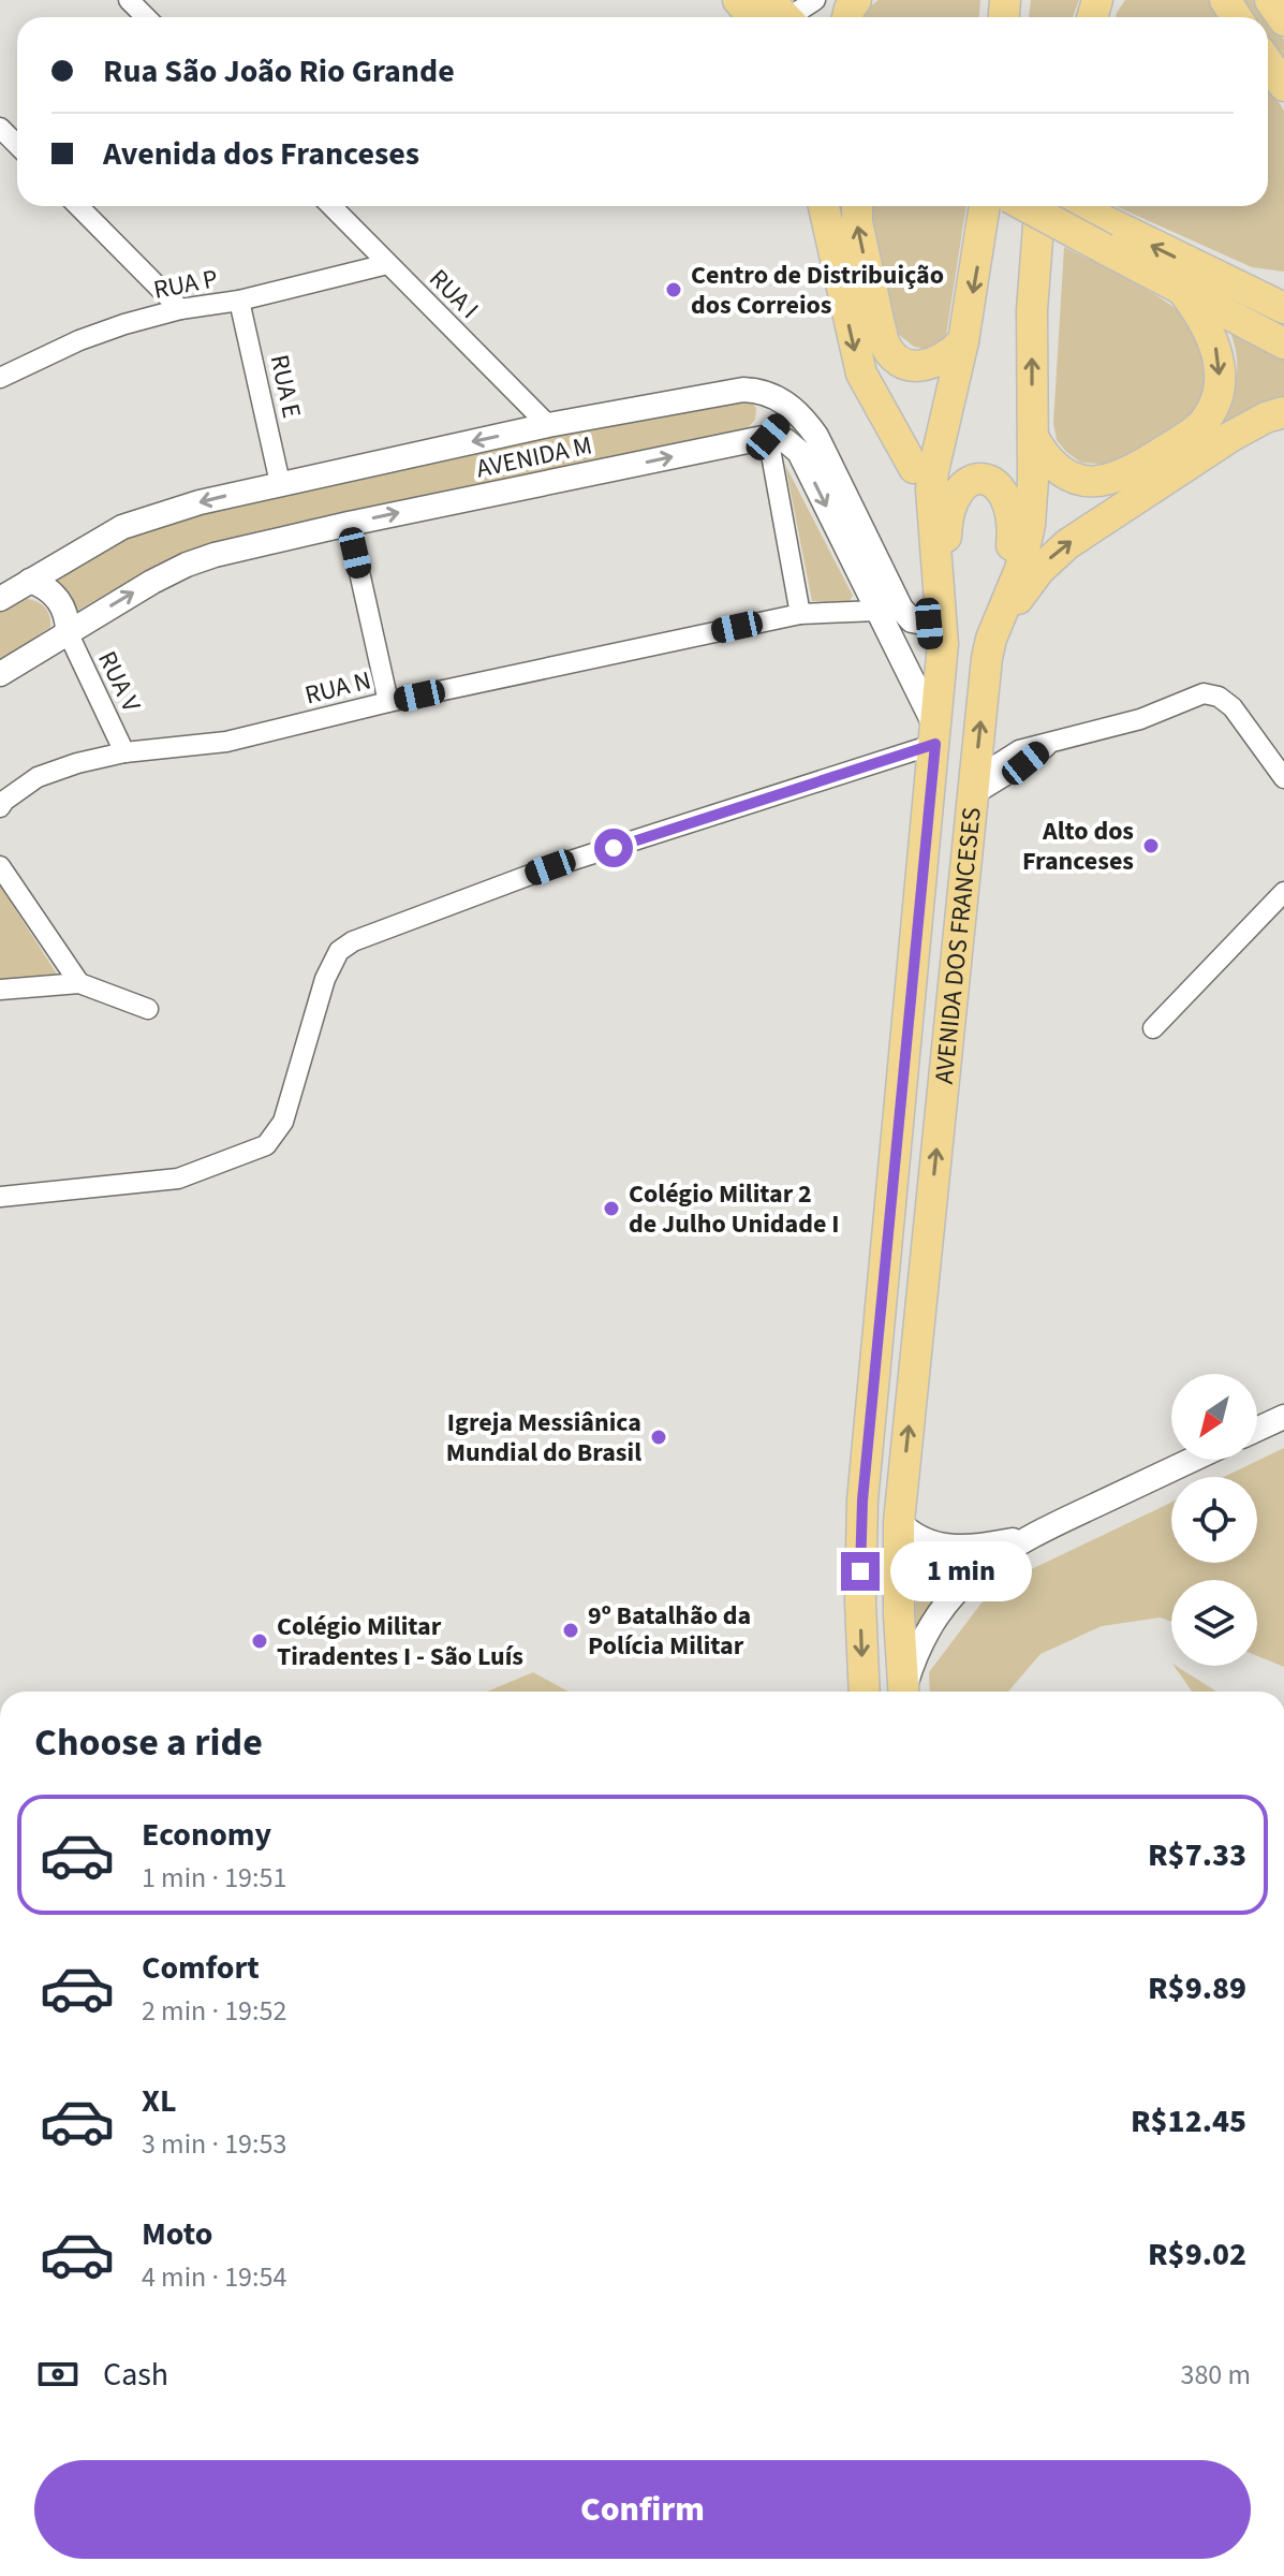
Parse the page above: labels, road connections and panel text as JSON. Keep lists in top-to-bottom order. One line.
{"streets":{"main road":["AVENIDA DOS FRANCESES"],"street":["RUA P","RUA I","RUA E","AVENIDA M","RUA V","RUA N"]},"crossings":[["RUA P","RUA I"],["RUA P","RUA E"],["RUA I","AVENIDA M"],["RUA E","AVENIDA M"],["AVENIDA M","RUA V"],["AVENIDA M","AVENIDA DOS FRANCESES"],["RUA V","RUA N"]],"places":["Centro de Distribuição dos Correios","Alto dos Franceses","Colégio Militar 2 de Julho Unidade I","Igreja Messiânica Mundial do Brasil","9º Batalhão da Polícia Militar","Colégio Militar Tiradentes I - São Luís"],"north":"bottom left","page":{"banner":["Rua São João Rio Grande","Avenida dos Franceses"],"bubble":"1 min","heading":"Choose a ride","list":[{"name":"Economy","note":"1 min · 19:51","value":"R$7.33"},{"name":"Comfort","note":"2 min · 19:52","value":"R$9.89"},{"name":"XL","note":"3 min · 19:53","value":"R$12.45"},{"name":"Moto","note":"4 min · 19:54","value":"R$9.02"}],"pay":["Cash","380 m"],"buttons":"Confirm"}}
